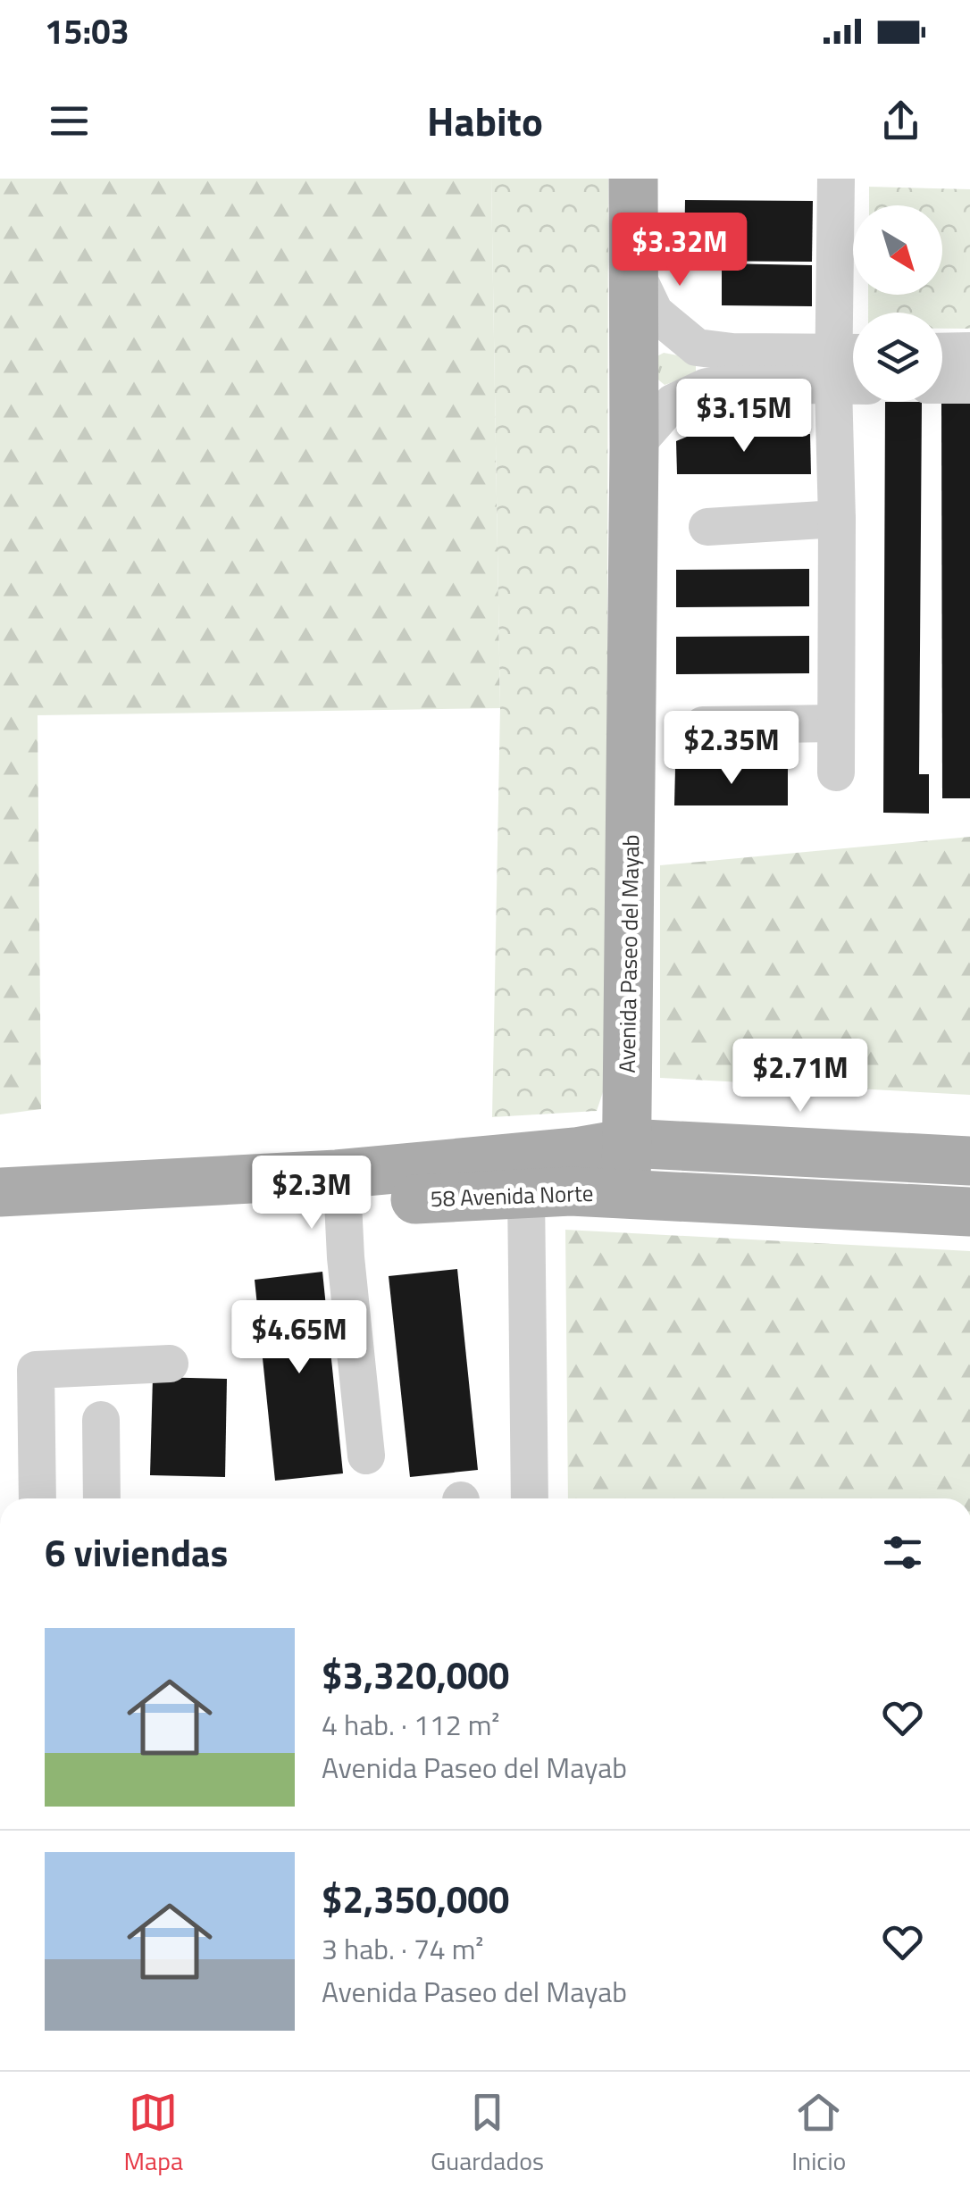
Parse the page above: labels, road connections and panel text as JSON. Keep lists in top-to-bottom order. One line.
{"streets":{"main road":["Avenida Paseo del Mayab","58 Avenida Norte"]},"crossings":[["Avenida Paseo del Mayab","58 Avenida Norte"]],"north":"bottom right","page":{"status":"15:03","header":"Habito","price":["$3.32M","$3.15M","$2.35M","$2.71M","$2.3M","$4.65M"],"heading":"6 viviendas","list":[{"name":"$3,320,000","note":"4 hab. · 112 m² · Avenida Paseo del Mayab"},{"name":"$2,350,000","note":"3 hab. · 74 m² · Avenida Paseo del Mayab"}],"tabs":["Mapa","Guardados","Inicio"]}}
